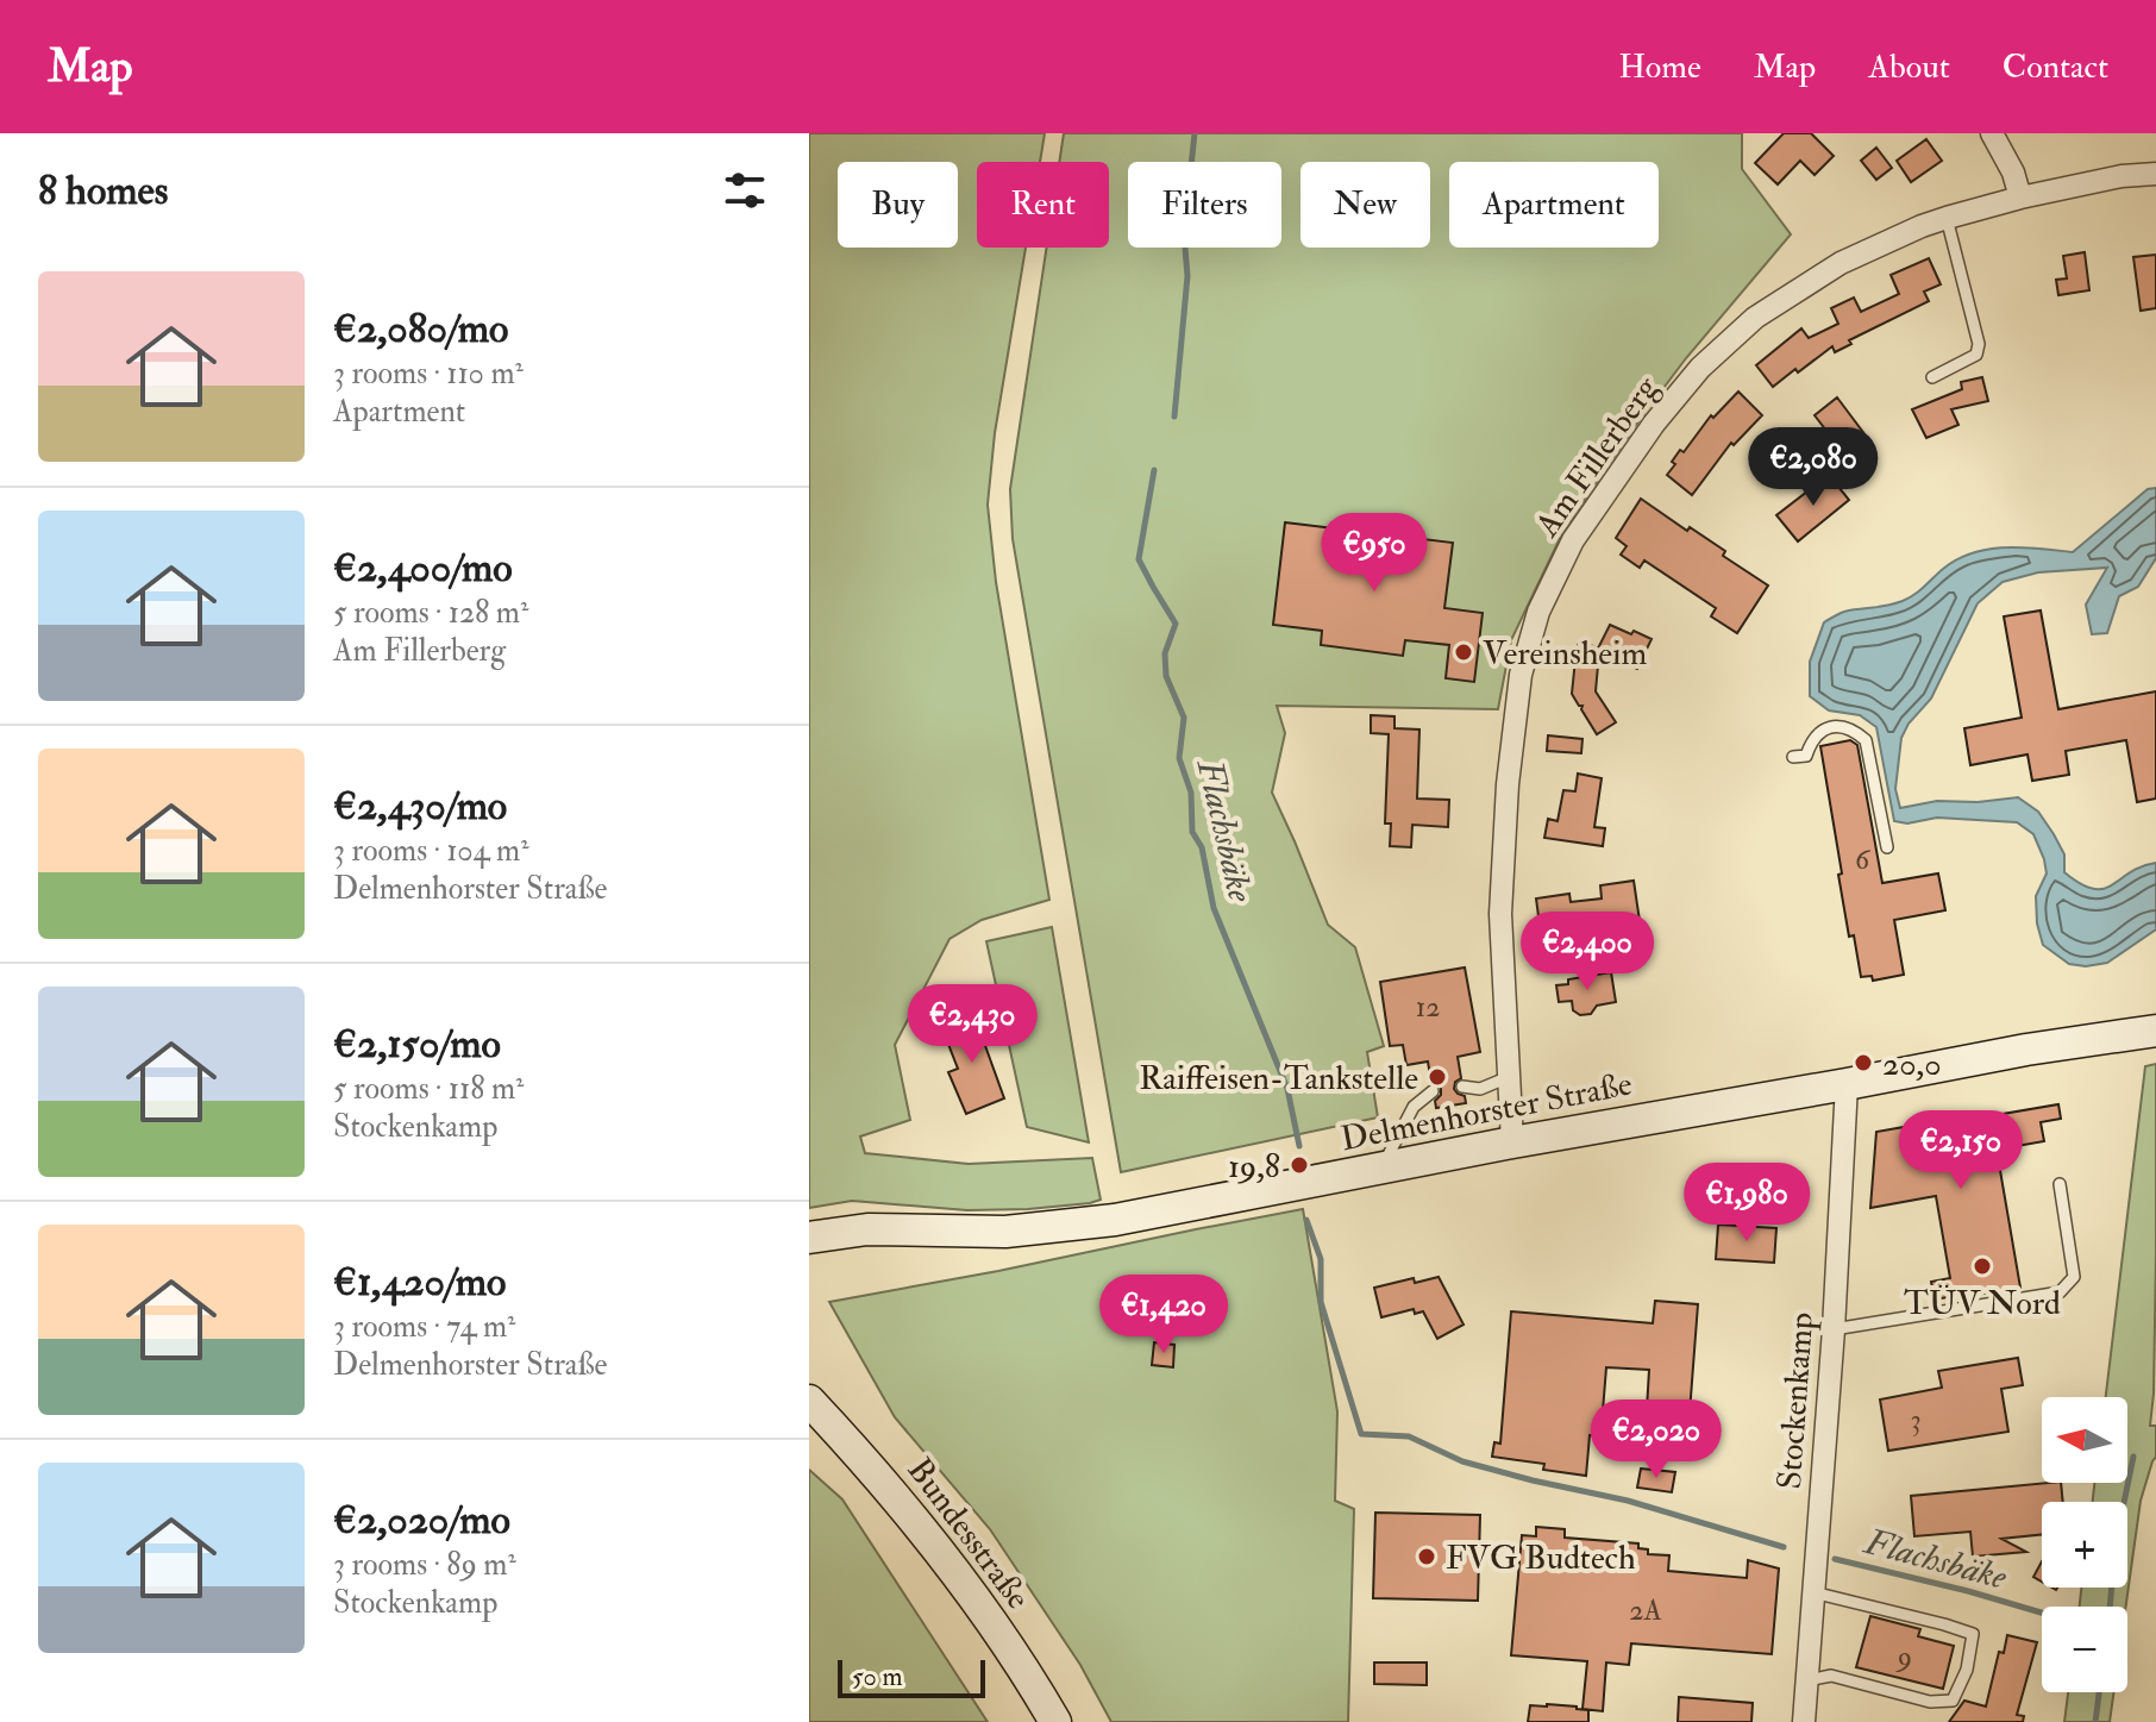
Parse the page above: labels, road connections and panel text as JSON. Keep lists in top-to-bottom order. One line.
{"streets":{"main road":["Delmenhorster Straße","Bundesstraße"],"street":["Am Fillerberg","Stockenkamp"]},"crossings":[["Am Fillerberg","Delmenhorster Straße"],["Delmenhorster Straße","Stockenkamp"]],"water":["Flachsbäke"],"places":["Vereinsheim","20,0","Raiffeisen-Tankstelle","19,8","TÜV Nord","FVG Budtech"],"house_numbers":["6","12","3","2A","9"],"scale_bar":"50 m","north":"left","page":{"header":"Map","nav":["Home","Map","About","Contact"],"heading":"8 homes","chip":["Buy","Rent","Filters","New","Apartment"],"list":[{"name":"€2,080/mo","note":"3 rooms · 110 m² · Apartment"},{"name":"€2,400/mo","note":"5 rooms · 128 m² · Am Fillerberg"},{"name":"€2,430/mo","note":"3 rooms · 104 m² · Delmenhorster Straße"},{"name":"€2,150/mo","note":"5 rooms · 118 m² · Stockenkamp"},{"name":"€1,420/mo","note":"3 rooms · 74 m² · Delmenhorster Straße"},{"name":"€2,020/mo","note":"3 rooms · 89 m² · Stockenkamp"}],"price":["€2,080","€950","€2,400","€2,430","€2,150","€1,980","€1,420","€2,020"],"map_buttons":["+","−"],"scale":"50 m"}}
